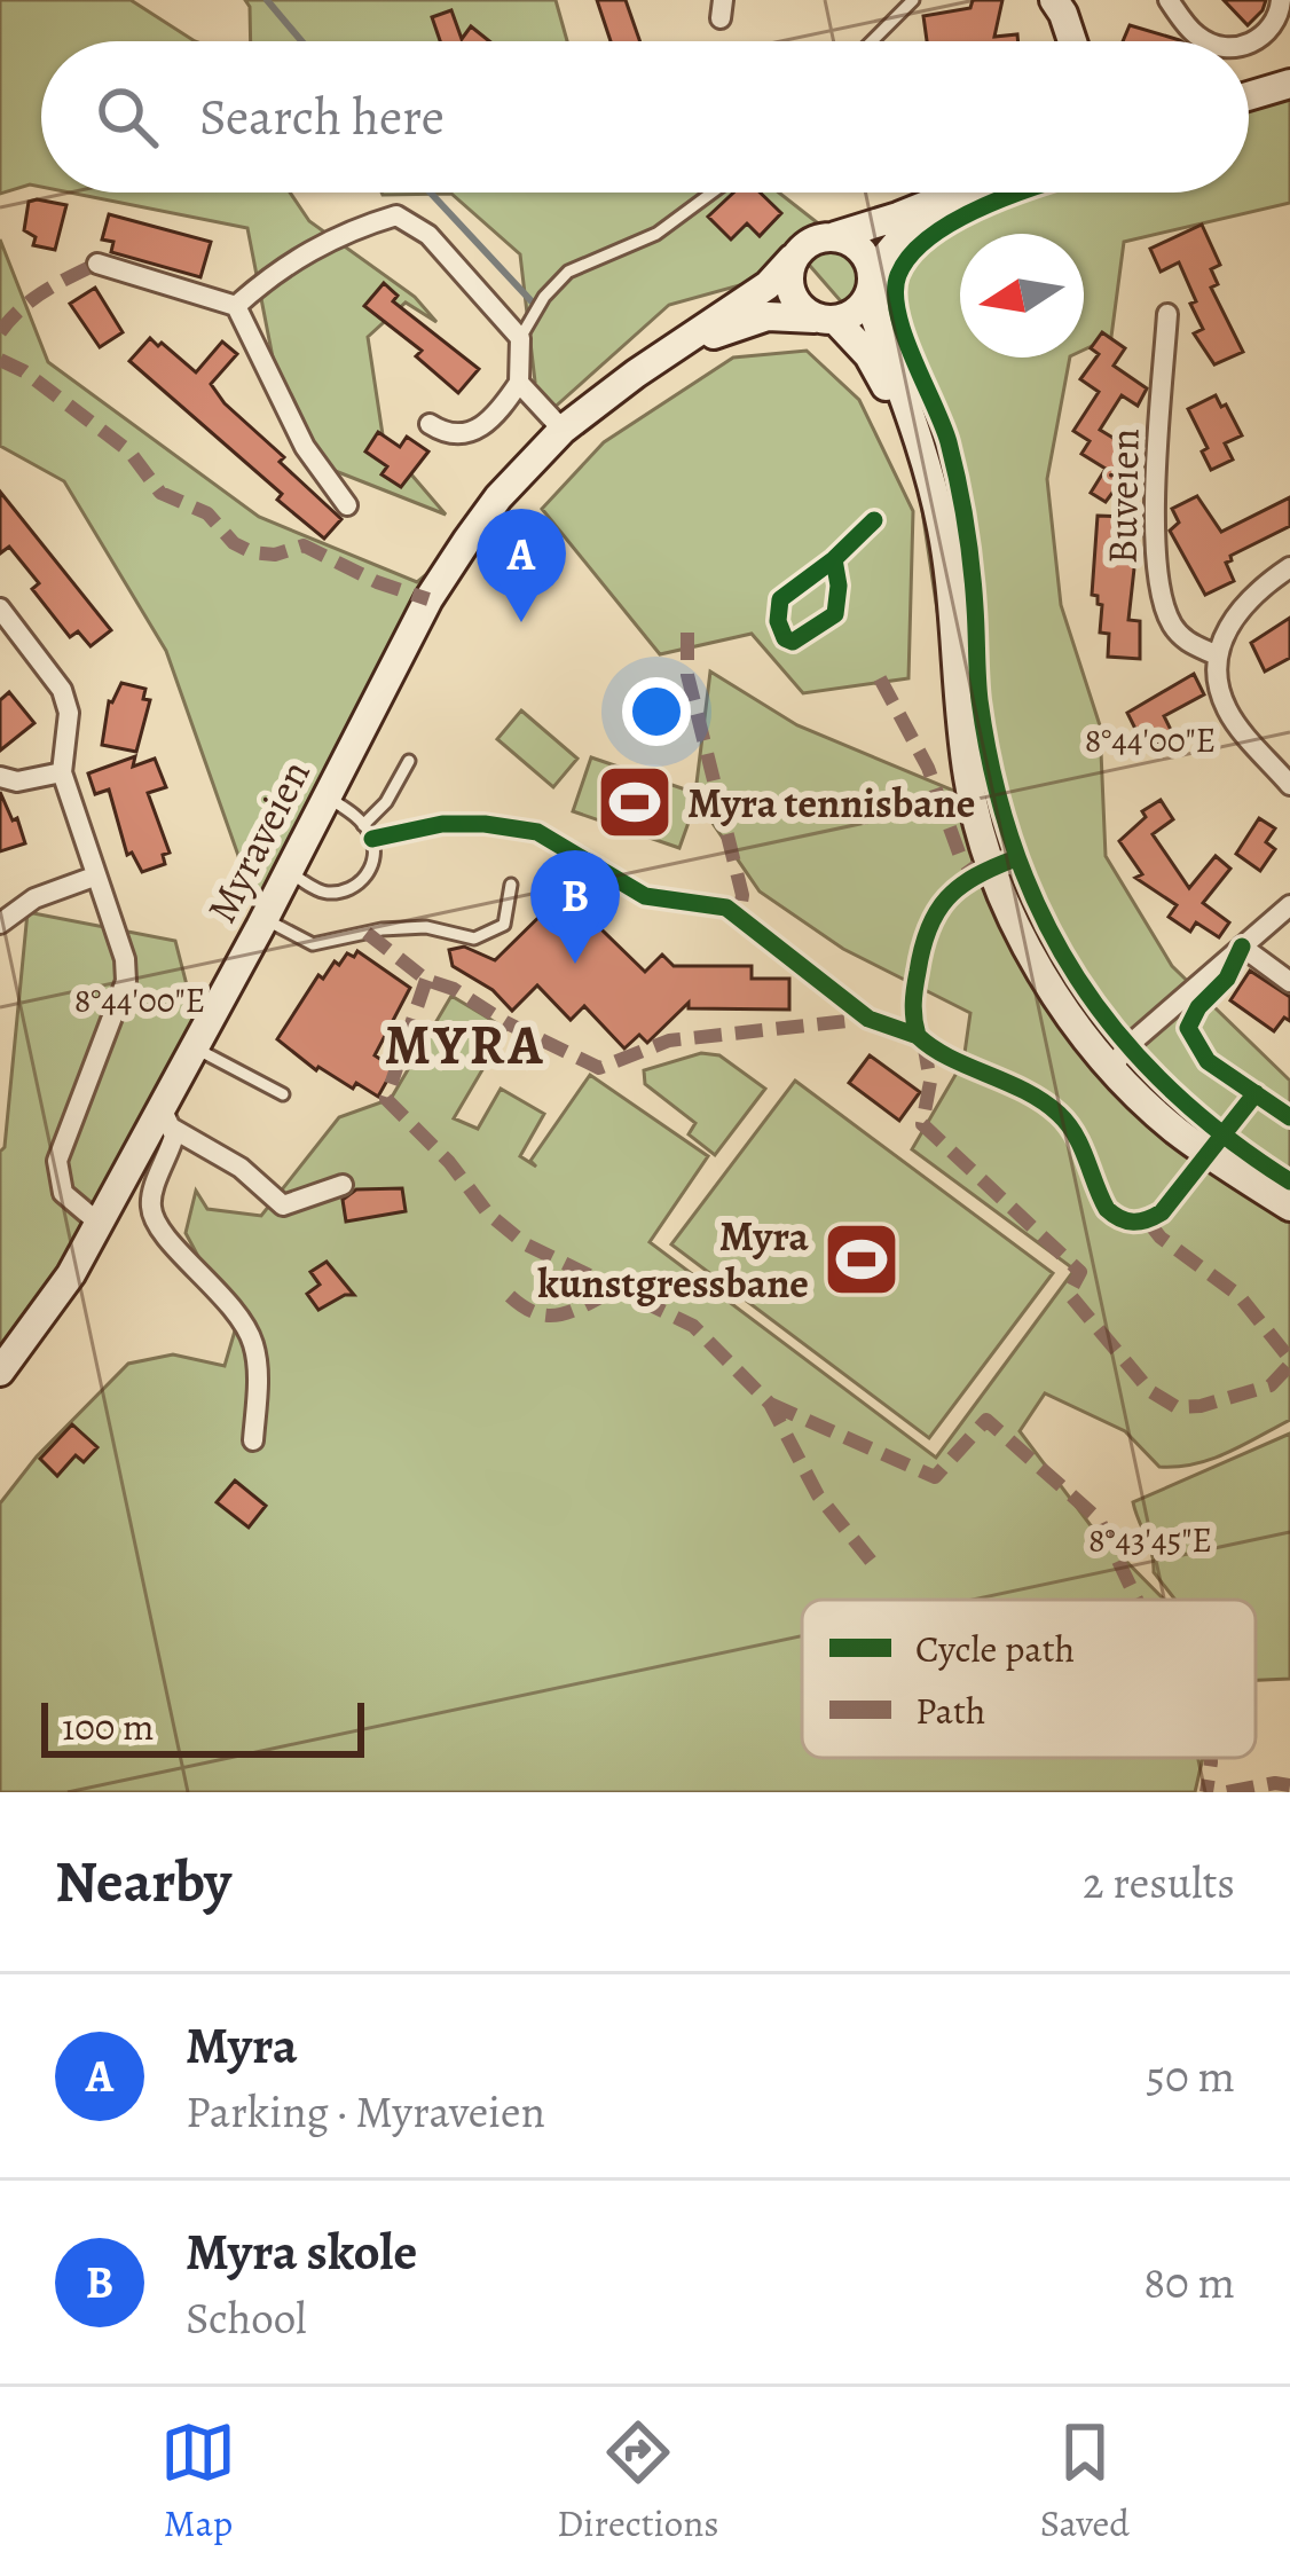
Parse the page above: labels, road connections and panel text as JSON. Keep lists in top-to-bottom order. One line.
{"streets":{"main road":["Myraveien"],"street":["Buveien"]},"districts":["MYRA"],"places":{"sports":["Myra tennisbane","Myra kunstgressbane"]},"legend":["Cycle path","Path"],"scale_bar":"100 m","north":"left","page":{"search":"Search here","pins":["A","B"],"scale":"100 m","heading":["Nearby","2 results"],"list":[{"mark":"A","name":"Myra","note":"Parking · Myraveien","value":"50 m"},{"mark":"B","name":"Myra skole","note":"School","value":"80 m"}],"nav":["Map","Directions","Saved"]},"coordinates":["8°44'00\"E","8°43'45\"E"]}
